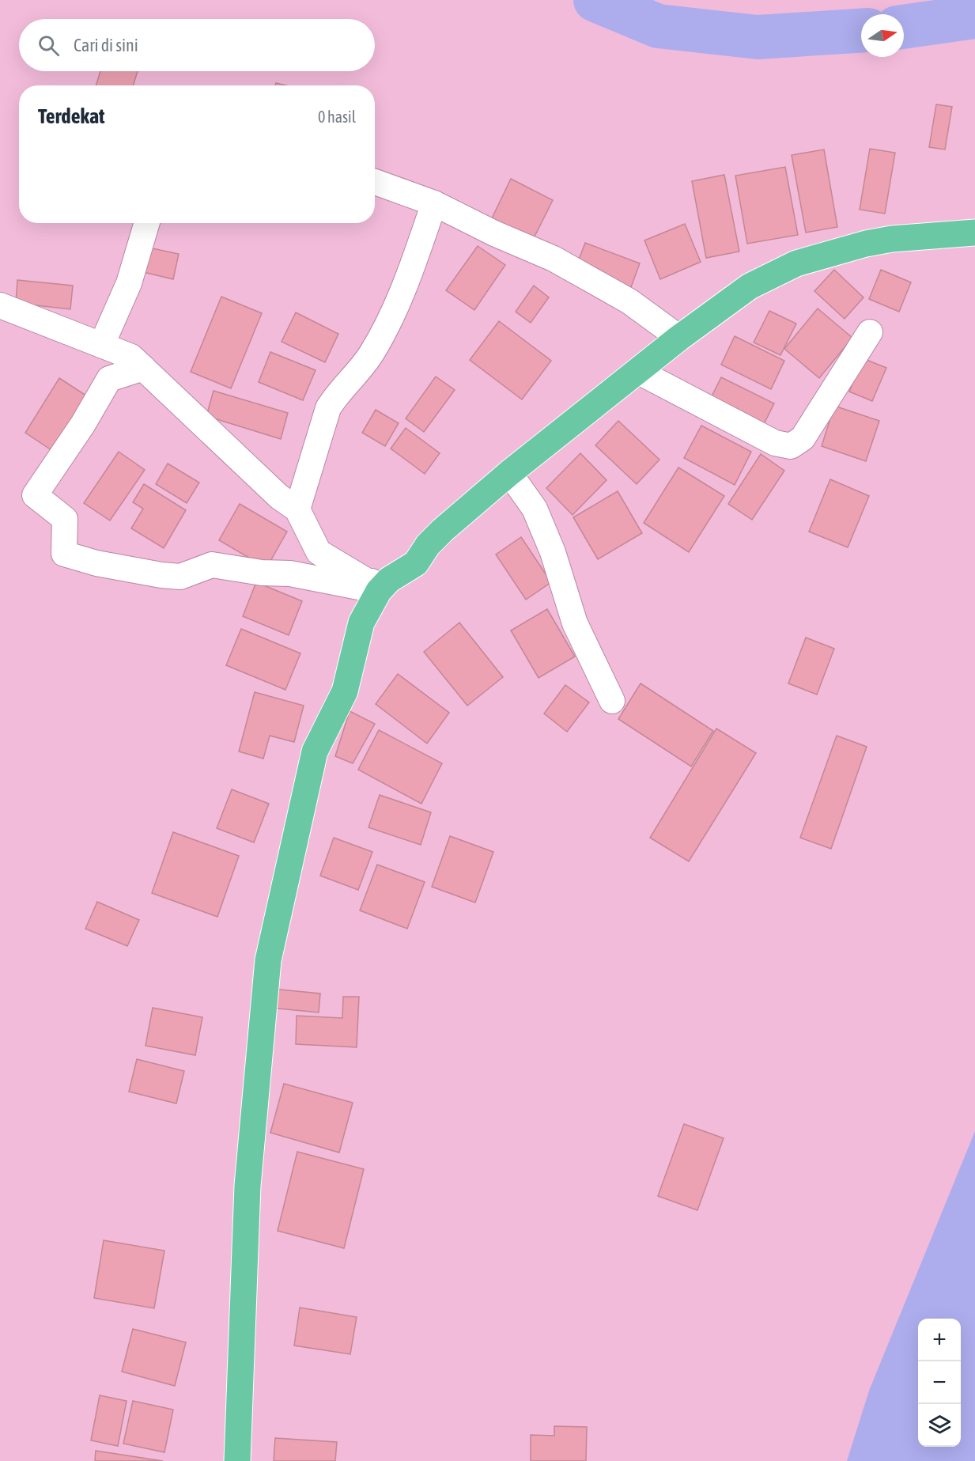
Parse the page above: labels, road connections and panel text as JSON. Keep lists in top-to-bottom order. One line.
{"north":"right","page":{"search":"Cari di sini","heading":["Terdekat","0 hasil"],"map_buttons":["+","−"]}}
